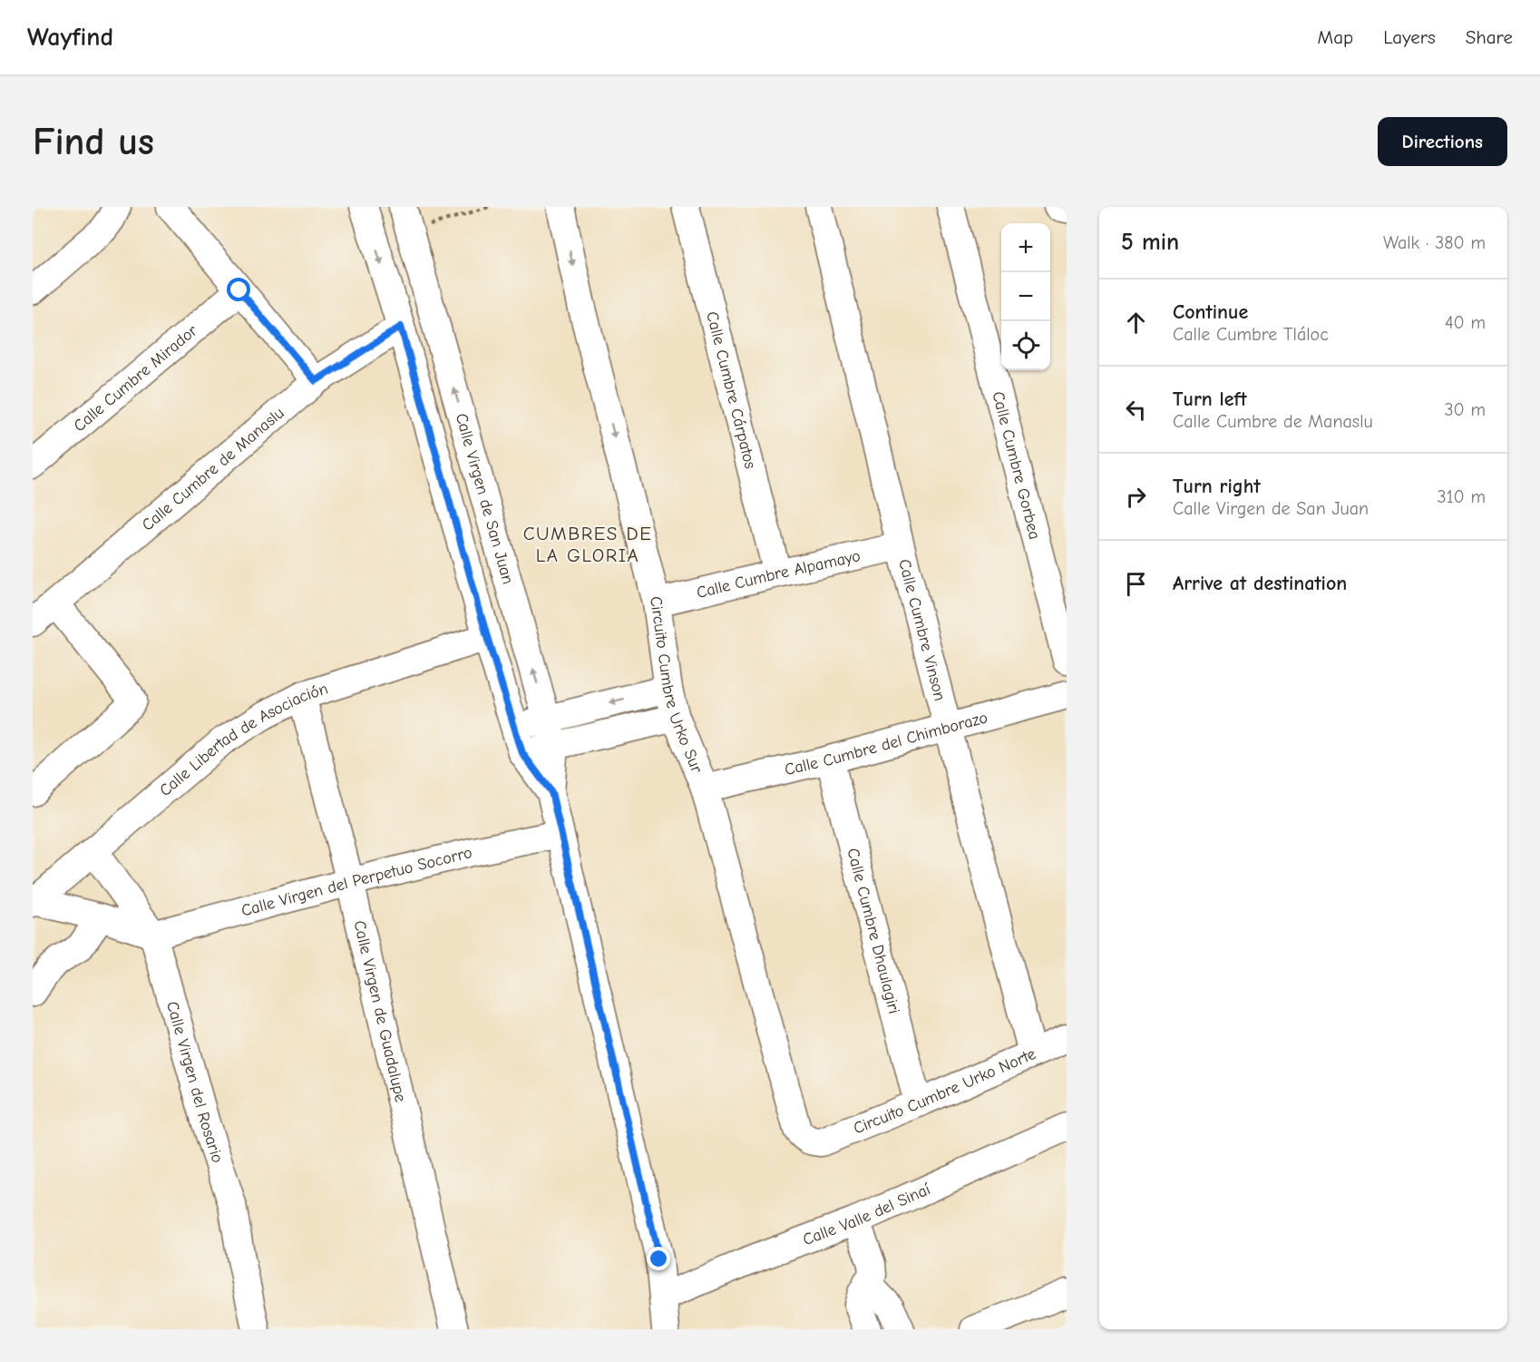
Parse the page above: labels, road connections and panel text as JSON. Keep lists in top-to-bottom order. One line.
{"streets":{"street":["Calle Cumbre Mirador","Calle Cumbre Cárpatos","Calle Cumbre Gorbea","Calle Cumbre de Manaslu","Calle Virgen de San Juan","Calle Cumbre Alpamayo","Calle Cumbre Vinson","Circuito Cumbre Urko Sur","Calle Libertad de Asociación","Calle Cumbre del Chimborazo","Calle Virgen del Perpetuo Socorro","Calle Cumbre Dhaulagiri","Calle Virgen de Guadalupe","Calle Virgen del Rosario","Circuito Cumbre Urko Norte","Calle Valle del Sinaí"]},"crossings":[["Calle Cumbre Cárpatos","Calle Cumbre Alpamayo"],["Calle Cumbre de Manaslu","Calle Virgen de San Juan"],["Calle Virgen de San Juan","Calle Libertad de Asociación"],["Calle Virgen de San Juan","Calle Virgen del Perpetuo Socorro"],["Calle Virgen de San Juan","Calle Valle del Sinaí"],["Calle Cumbre Alpamayo","Calle Cumbre Vinson"],["Calle Cumbre Alpamayo","Circuito Cumbre Urko Sur"],["Calle Cumbre Vinson","Calle Cumbre del Chimborazo"],["Calle Cumbre Vinson","Circuito Cumbre Urko Norte"],["Circuito Cumbre Urko Sur","Calle Cumbre del Chimborazo"],["Circuito Cumbre Urko Sur","Circuito Cumbre Urko Norte"],["Calle Libertad de Asociación","Calle Virgen de Guadalupe"],["Calle Libertad de Asociación","Calle Virgen del Rosario"],["Calle Cumbre del Chimborazo","Calle Cumbre Dhaulagiri"],["Calle Virgen del Perpetuo Socorro","Calle Virgen de Guadalupe"],["Calle Virgen del Perpetuo Socorro","Calle Virgen del Rosario"],["Calle Cumbre Dhaulagiri","Circuito Cumbre Urko Norte"]],"one_way":["Circuito Cumbre Urko Sur"],"districts":["CUMBRES DE LA GLORIA"],"page":{"header":"Wayfind","nav":["Map","Layers","Share"],"buttons":"Directions","title":"Find us","heading":["5 min","Walk · 380 m"],"map_buttons":["+","−"],"list":[["Continue","Calle Cumbre Tláloc","40 m"],["Turn left","Calle Cumbre de Manaslu","30 m"],["Turn right","Calle Virgen de San Juan","310 m"],"Arrive at destination"]}}
